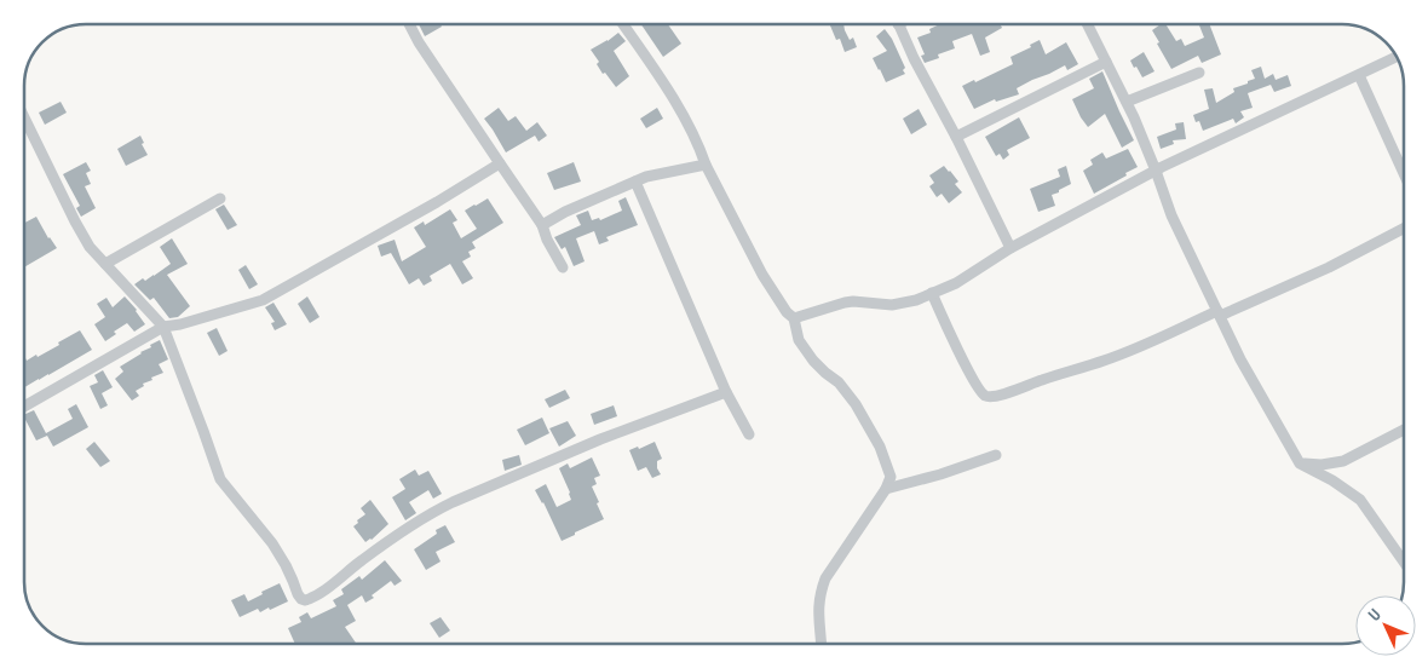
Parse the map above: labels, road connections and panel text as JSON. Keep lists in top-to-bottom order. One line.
{"north":"top left"}
